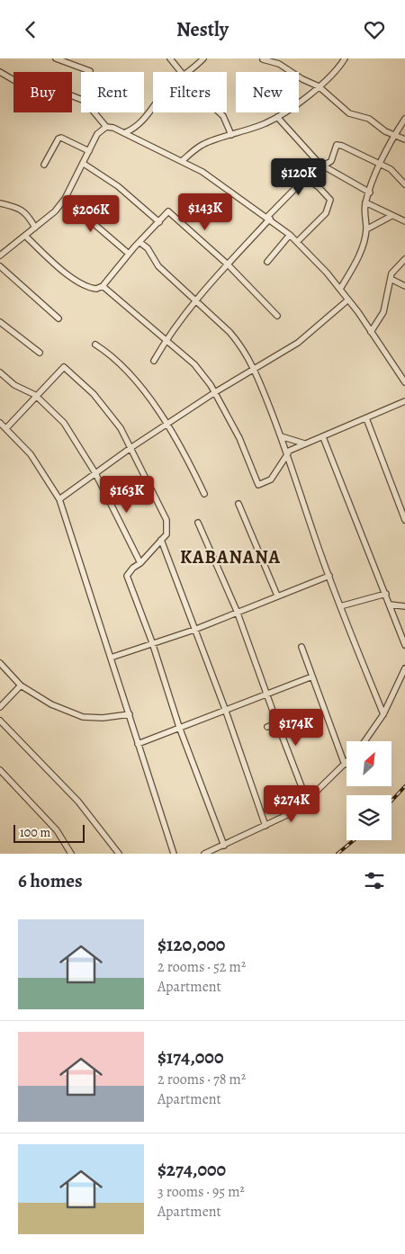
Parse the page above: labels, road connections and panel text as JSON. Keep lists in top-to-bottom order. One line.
{"districts":["KABANANA"],"scale_bar":"100 m","north":"top right","page":{"header":"Nestly","chip":["Buy","Rent","Filters","New"],"price":["$120K","$143K","$206K","$163K","$174K","$274K"],"scale":"100 m","heading":"6 homes","list":[{"name":"$120,000","note":"2 rooms · 52 m² · Apartment"},{"name":"$174,000","note":"2 rooms · 78 m² · Apartment"},{"name":"$274,000","note":"3 rooms · 95 m² · Apartment"}]}}
